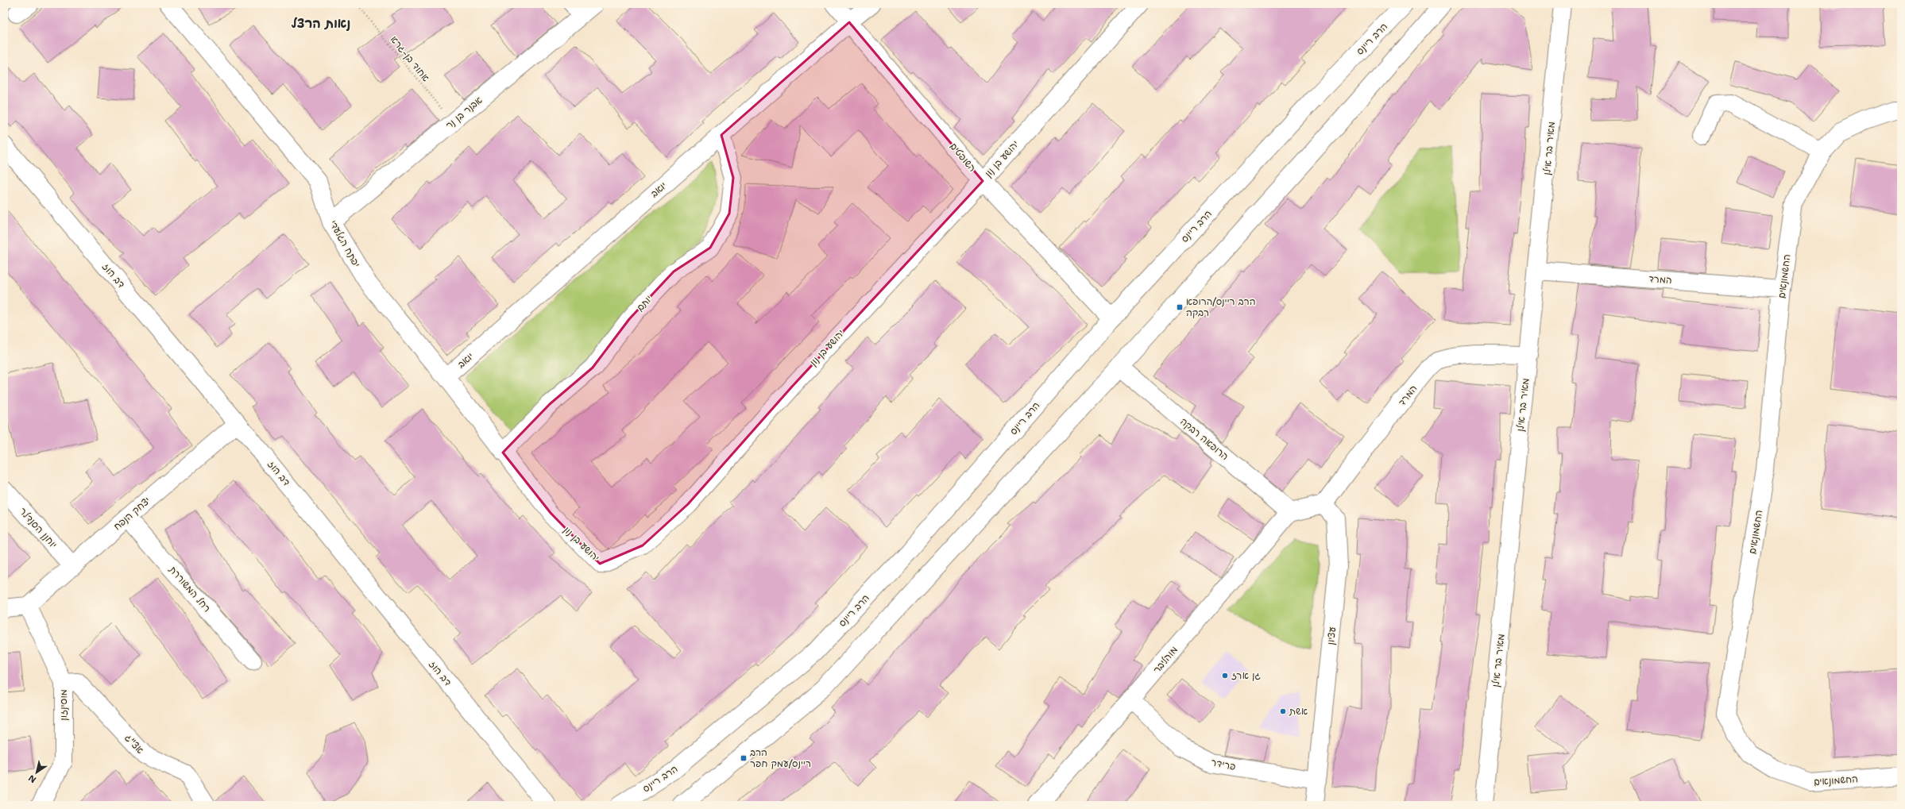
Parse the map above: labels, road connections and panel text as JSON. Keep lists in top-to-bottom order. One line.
{"streets":{"street":["הרב ריינס","אבנר בן נר","מאיר בר אילן","השופטים","יהושע בן נון","יואב","יפתח הגלעדי","דב הוז","החשמונאים","המרד","יותם","הרופאה רבקה","יצחק הנפח","יוחנן הסנדלר","רחל המשוררת","עציון","מוהליבר","מוסינזון","אצ\"ג","פרידר"],"path":["אחוד בן-גרא"]},"crossings":[["הרב ריינס","השופטים"],["אחוד בן-גרא","אבנר בן נר"],["אבנר בן נר","יפתח הגלעדי"],["מאיר בר אילן","המרד"],["השופטים","יהושע בן נון"],["השופטים","יואב"],["יהושע בן נון","יפתח הגלעדי"],["יהושע בן נון","יותם"],["יואב","יפתח הגלעדי"],["יואב","יותם"],["יפתח הגלעדי","יותם"],["דב הוז","יצחק הנפח"],["החשמונאים","המרד"],["המרד","עציון"],["הרופאה רבקה","מוהליבר"],["יצחק הנפח","יוחנן הסנדלר"],["יצחק הנפח","רחל המשוררת"],["יצחק הנפח","מוסינזון"],["עציון","פרידר"],["מוהליבר","פרידר"],["מוסינזון","אצ\"ג"]],"districts":["נאות הרצל"],"places":{"transit":["הרב ריינס/הרופא רבקה","הרב ריינס/עמק חפר"],"other":["גן ארז","אשת"]},"north":"bottom left"}
